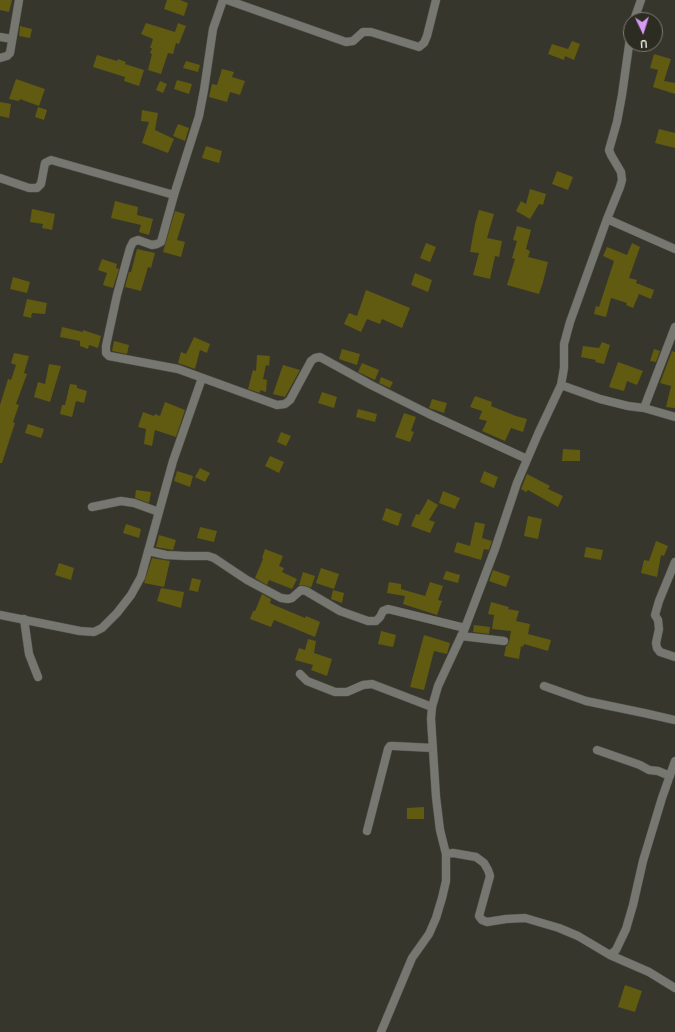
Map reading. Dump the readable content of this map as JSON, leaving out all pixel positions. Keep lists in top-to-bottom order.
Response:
{
  "north": "bottom"
}
